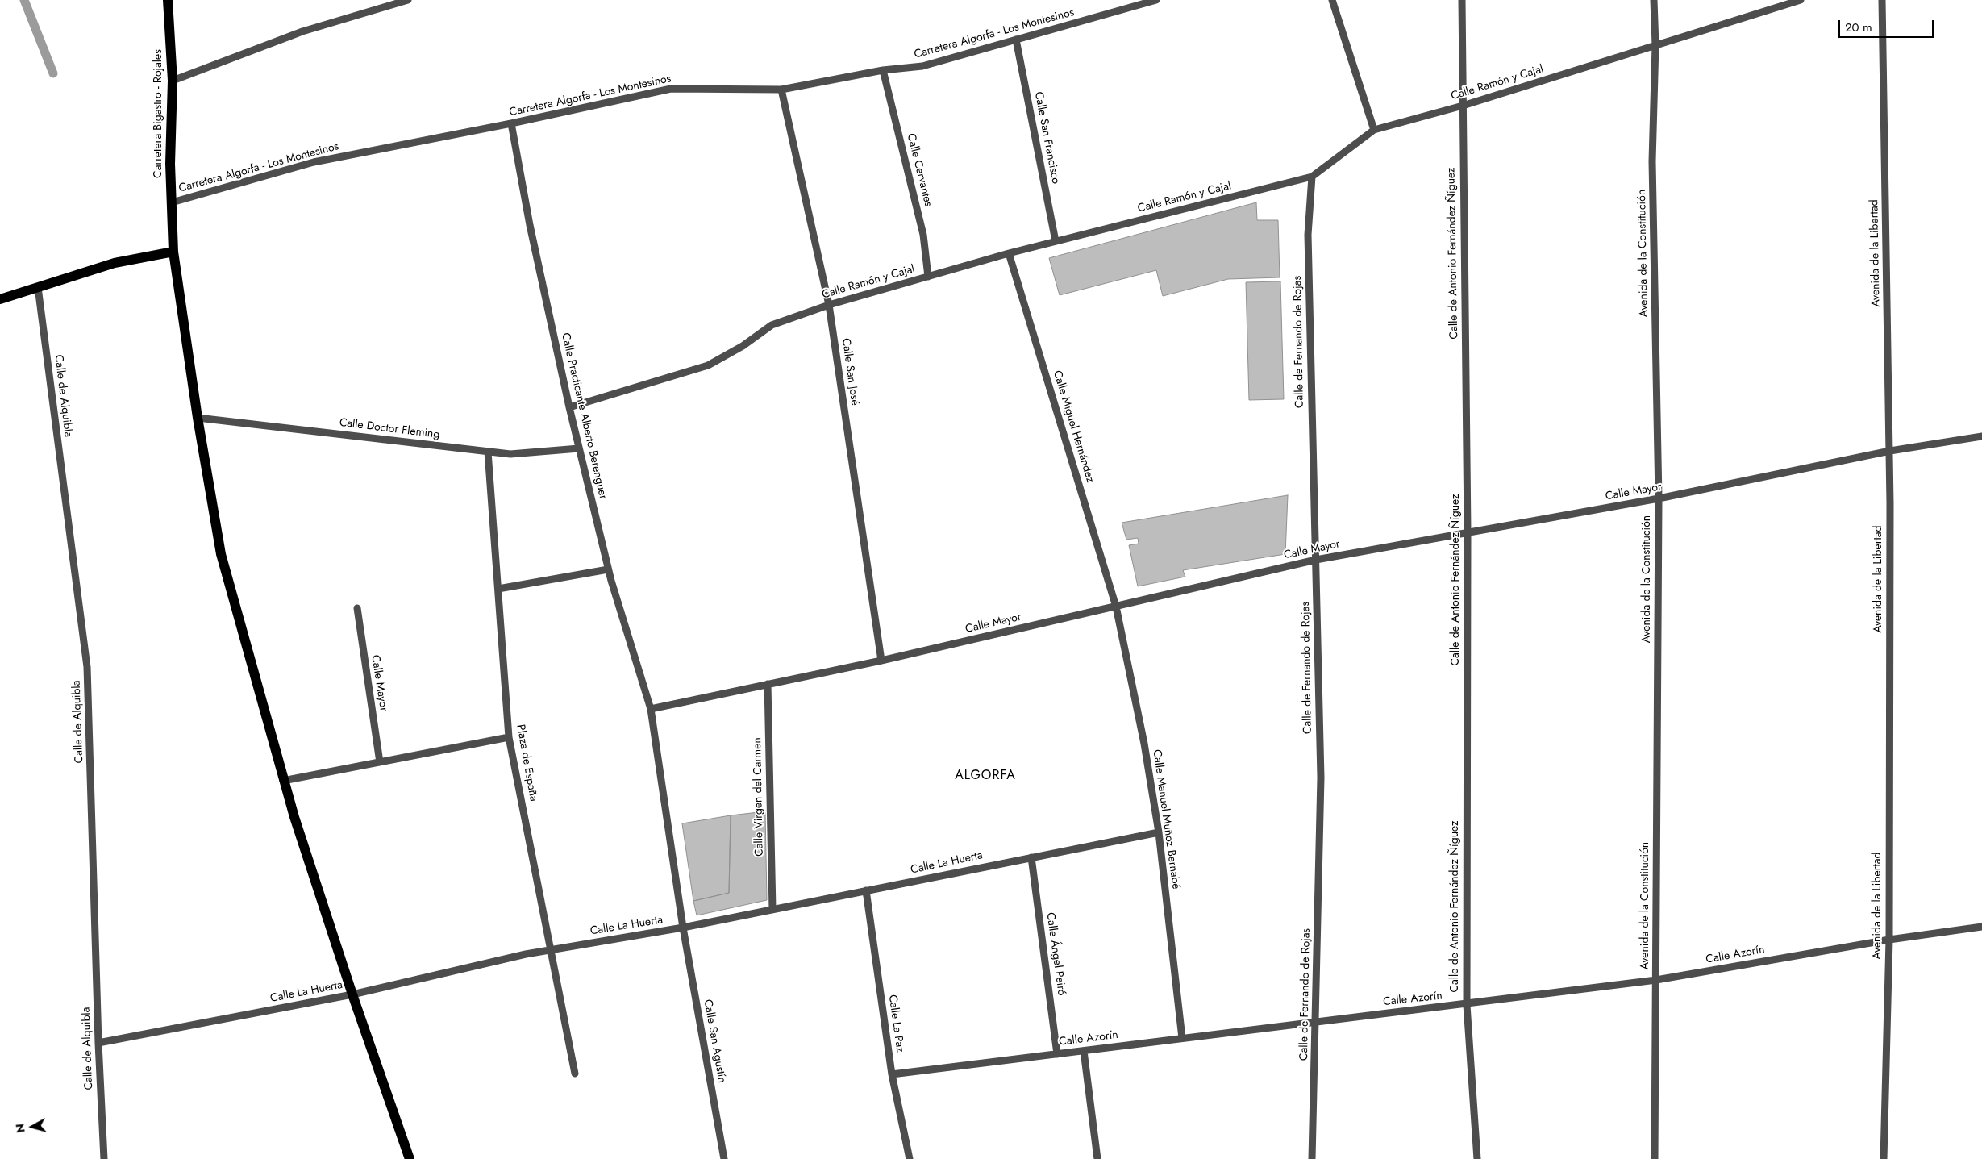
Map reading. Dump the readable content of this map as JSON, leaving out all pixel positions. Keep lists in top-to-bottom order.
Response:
{
  "streets": {
    "main road": ["Carretera Bigastro - Rojales"],
    "street": [
      "Carretera Algorfa - Los Montesinos",
      "Calle Ramón y Cajal",
      "Calle San Francisco",
      "Calle Cervantes",
      "Calle de Antonio Fernández Ñíguez",
      "Avenida de la Constitución",
      "Avenida de la Libertad",
      "Calle de Fernando de Rojas",
      "Calle San José",
      "Calle de Alquibla",
      "Calle Practicante Alberto Berenguer",
      "Calle Miguel Hernández",
      "Calle Doctor Fleming",
      "Calle Mayor",
      "Plaza de España",
      "Calle Virgen del Carmen",
      "Calle Manuel Muñoz Bernabé",
      "Calle La Huerta",
      "Calle Ángel Peiró",
      "Calle Azorín",
      "Calle La Paz",
      "Calle San Agustín"
    ]
  },
  "crossings": [
    ["Carretera Algorfa - Los Montesinos", "Carretera Bigastro - Rojales"],
    ["Carretera Algorfa - Los Montesinos", "Calle San Francisco"],
    ["Carretera Algorfa - Los Montesinos", "Calle Cervantes"],
    ["Carretera Algorfa - Los Montesinos", "Calle San José"],
    ["Carretera Algorfa - Los Montesinos", "Calle Practicante Alberto Berenguer"],
    ["Calle Ramón y Cajal", "Calle San Francisco"],
    ["Calle Ramón y Cajal", "Calle Cervantes"],
    ["Calle Ramón y Cajal", "Calle de Antonio Fernández Ñíguez"],
    ["Calle Ramón y Cajal", "Avenida de la Constitución"],
    ["Calle Ramón y Cajal", "Calle de Fernando de Rojas"],
    ["Calle Ramón y Cajal", "Calle San José"],
    ["Calle Ramón y Cajal", "Calle Practicante Alberto Berenguer"],
    ["Calle Ramón y Cajal", "Calle Miguel Hernández"],
    ["Carretera Bigastro - Rojales", "Calle Doctor Fleming"],
    ["Carretera Bigastro - Rojales", "Calle La Huerta"],
    ["Calle de Antonio Fernández Ñíguez", "Calle Mayor"],
    ["Calle de Antonio Fernández Ñíguez", "Calle Azorín"],
    ["Avenida de la Constitución", "Calle Mayor"],
    ["Avenida de la Constitución", "Calle Azorín"],
    ["Avenida de la Libertad", "Calle Mayor"],
    ["Avenida de la Libertad", "Calle Azorín"],
    ["Calle de Fernando de Rojas", "Calle Mayor"],
    ["Calle de Fernando de Rojas", "Calle Azorín"],
    ["Calle San José", "Calle Mayor"],
    ["Calle de Alquibla", "Calle La Huerta"],
    ["Calle Practicante Alberto Berenguer", "Calle Doctor Fleming"],
    ["Calle Practicante Alberto Berenguer", "Calle Mayor"],
    ["Calle Miguel Hernández", "Calle Mayor"],
    ["Calle Miguel Hernández", "Calle Manuel Muñoz Bernabé"],
    ["Calle Doctor Fleming", "Plaza de España"],
    ["Calle Mayor", "Calle Virgen del Carmen"],
    ["Calle Mayor", "Calle Manuel Muñoz Bernabé"],
    ["Plaza de España", "Calle La Huerta"],
    ["Calle Virgen del Carmen", "Calle La Huerta"],
    ["Calle Manuel Muñoz Bernabé", "Calle La Huerta"],
    ["Calle Manuel Muñoz Bernabé", "Calle Azorín"],
    ["Calle La Huerta", "Calle Ángel Peiró"],
    ["Calle La Huerta", "Calle La Paz"],
    ["Calle La Huerta", "Calle San Agustín"],
    ["Calle Ángel Peiró", "Calle Azorín"],
    ["Calle Azorín", "Calle La Paz"]
  ],
  "districts": ["ALGORFA"],
  "scale_bar": "20 m",
  "north": "left"
}
